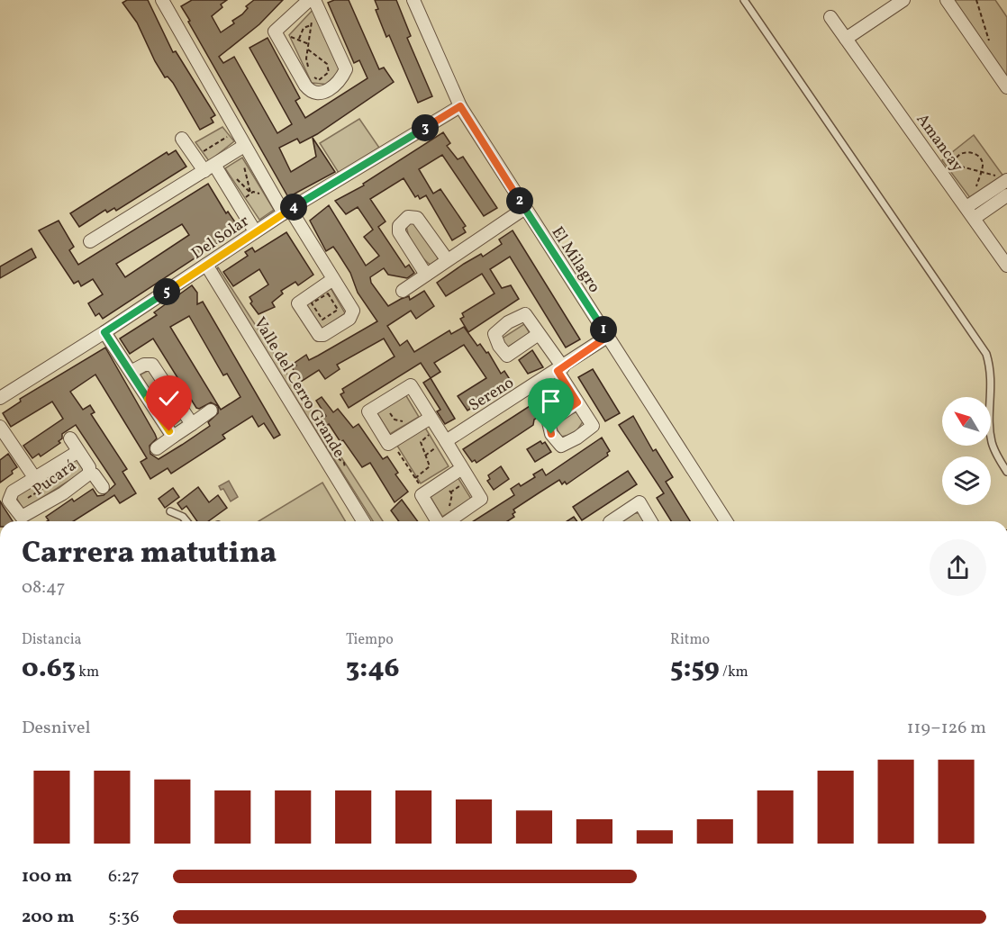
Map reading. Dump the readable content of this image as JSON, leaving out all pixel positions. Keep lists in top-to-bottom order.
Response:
{
  "streets": {
    "street": [
      "Amancay",
      "Del Solar",
      "El Milagro",
      "Valle del Cerro Grande",
      "Sereno",
      "Pucará"
    ]
  },
  "crossings": [
    ["Del Solar", "El Milagro"],
    ["Del Solar", "Valle del Cerro Grande"],
    ["El Milagro", "Sereno"]
  ],
  "north": "top left",
  "page": {
    "pins": [
      "3",
      "2",
      "4",
      "5",
      "1"
    ],
    "heading": ["Carrera matutina", "08:47"],
    "stats": [
      ["Distancia", "0.63 km"],
      ["Tiempo", "3:46"],
      ["Ritmo", "5:59 /km"]
    ],
    "chart": ["Desnivel", "119–126 m"],
    "list": [
      {
        "name": "100 m",
        "note": "6:27"
      },
      {
        "name": "200 m",
        "note": "5:36"
      }
    ]
  }
}
